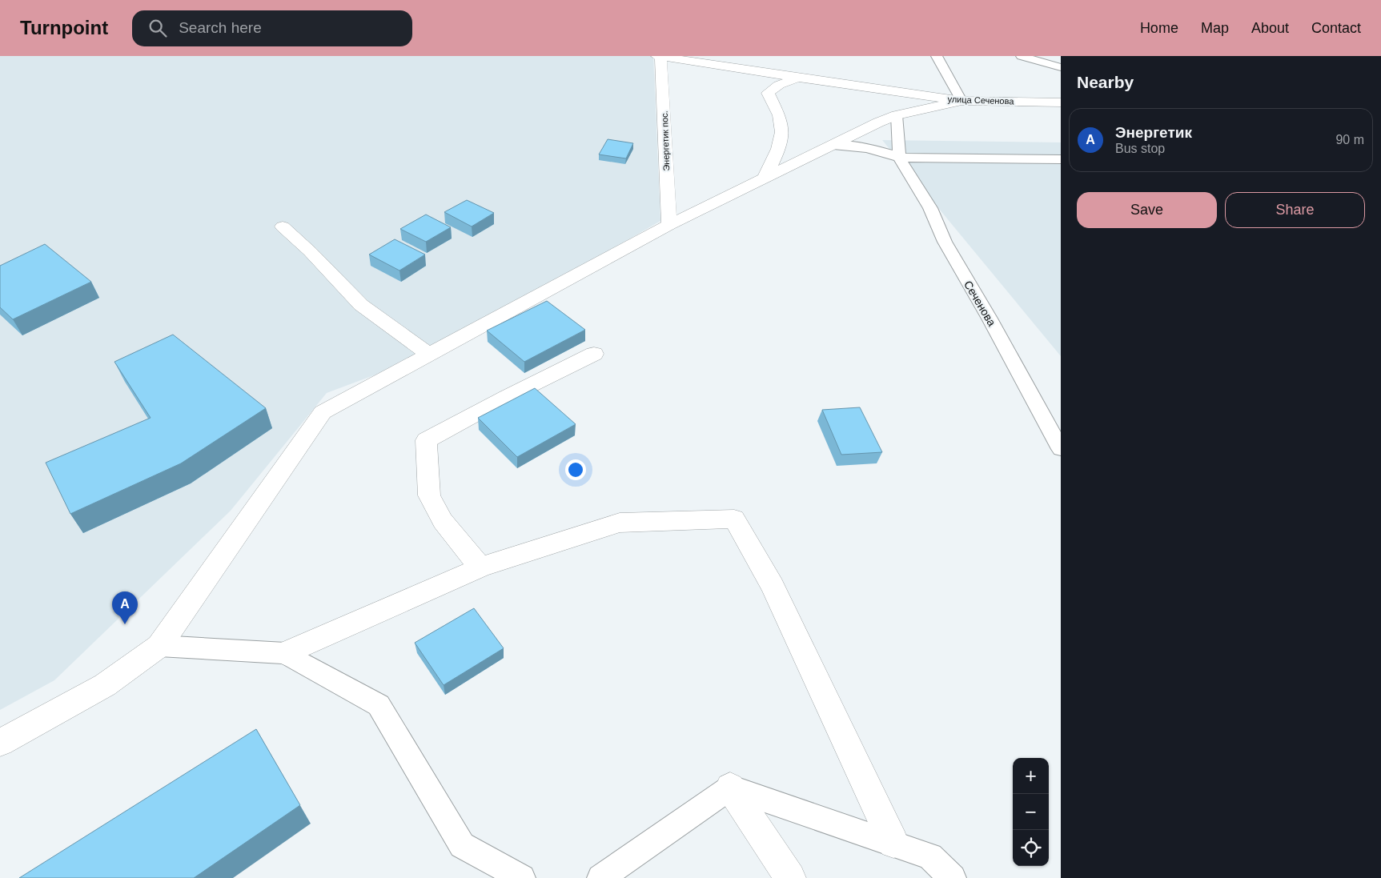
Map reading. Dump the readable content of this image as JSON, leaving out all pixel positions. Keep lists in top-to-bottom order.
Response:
{
  "streets": {
    "street": ["улица Сеченова", "Энергетик пос."],
    "lane": ["Сеченова"]
  },
  "crossings": [
    ["улица Сеченова", "Энергетик пос."]
  ],
  "page": {
    "header": "Turnpoint",
    "search": "Search here",
    "nav": [
      "Home",
      "Map",
      "About",
      "Contact"
    ],
    "heading": "Nearby",
    "list": [
      {
        "mark": "A",
        "name": "Энергетик",
        "note": "Bus stop",
        "value": "90 m"
      }
    ],
    "buttons": ["Save", "Share"],
    "pins": "A",
    "map_buttons": ["+", "−"]
  }
}
